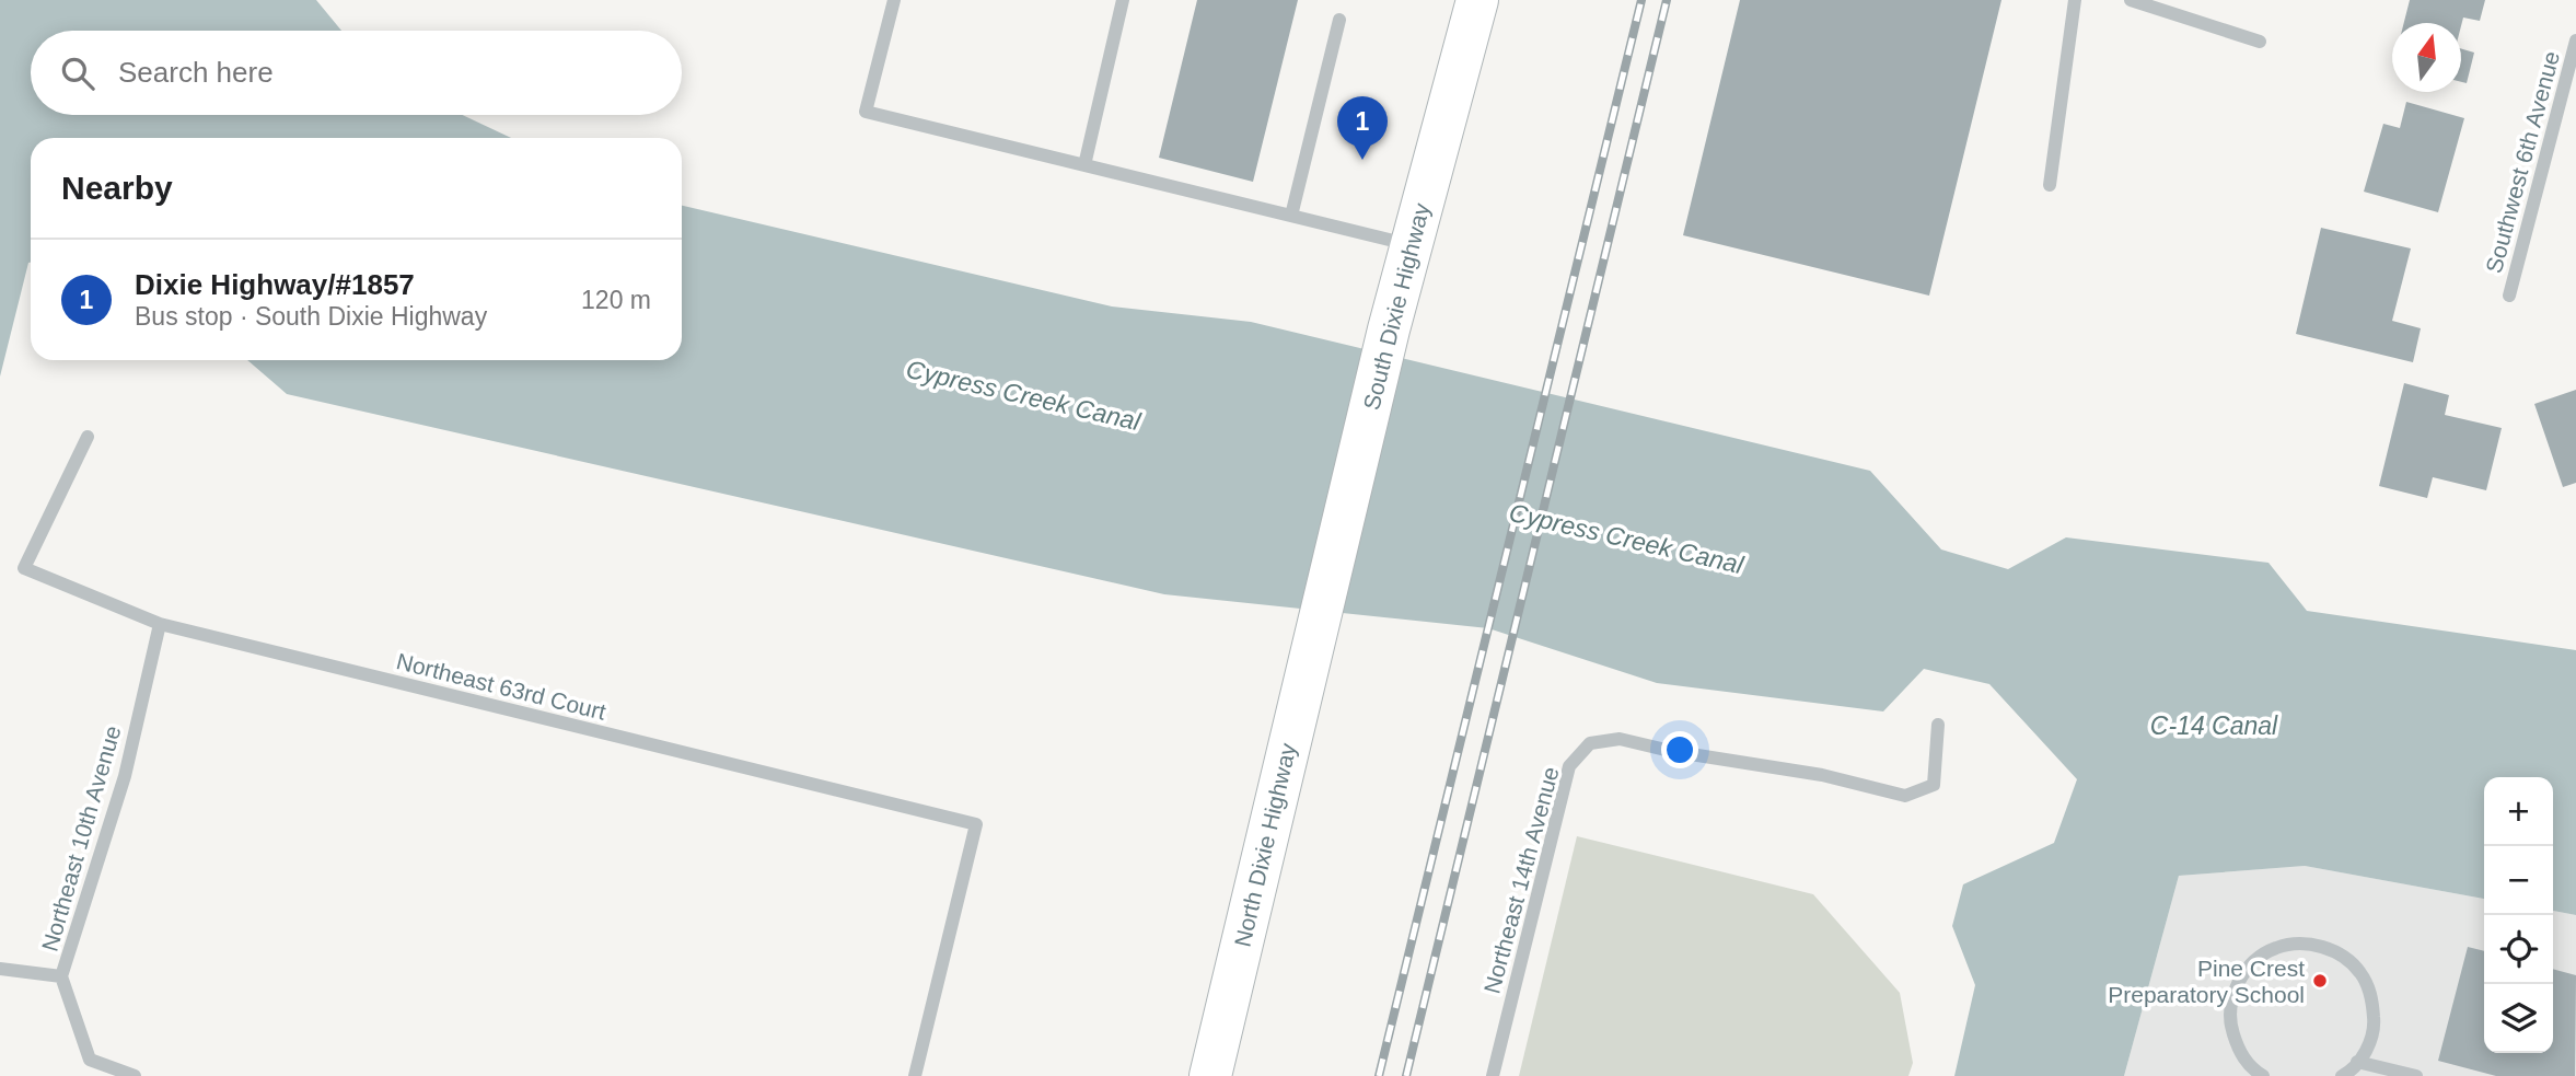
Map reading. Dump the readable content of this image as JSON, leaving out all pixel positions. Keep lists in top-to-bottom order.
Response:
{
  "streets": {
    "main road": ["South Dixie Highway", "North Dixie Highway"],
    "street": [
      "Southwest 6th Avenue",
      "Northeast 63rd Court",
      "Northeast 10th Avenue",
      "Northeast 14th Avenue"
    ]
  },
  "crossings": [
    ["South Dixie Highway", "North Dixie Highway"],
    ["Northeast 63rd Court", "Northeast 10th Avenue"]
  ],
  "water": ["Cypress Creek Canal", "C-14 Canal"],
  "places": ["Pine Crest Preparatory School"],
  "north": "top",
  "page": {
    "search": "Search here",
    "pins": "1",
    "heading": "Nearby",
    "list": [
      {
        "mark": "1",
        "name": "Dixie Highway/#1857",
        "note": "Bus stop · South Dixie Highway",
        "value": "120 m"
      }
    ],
    "map_buttons": ["+", "−"]
  }
}
